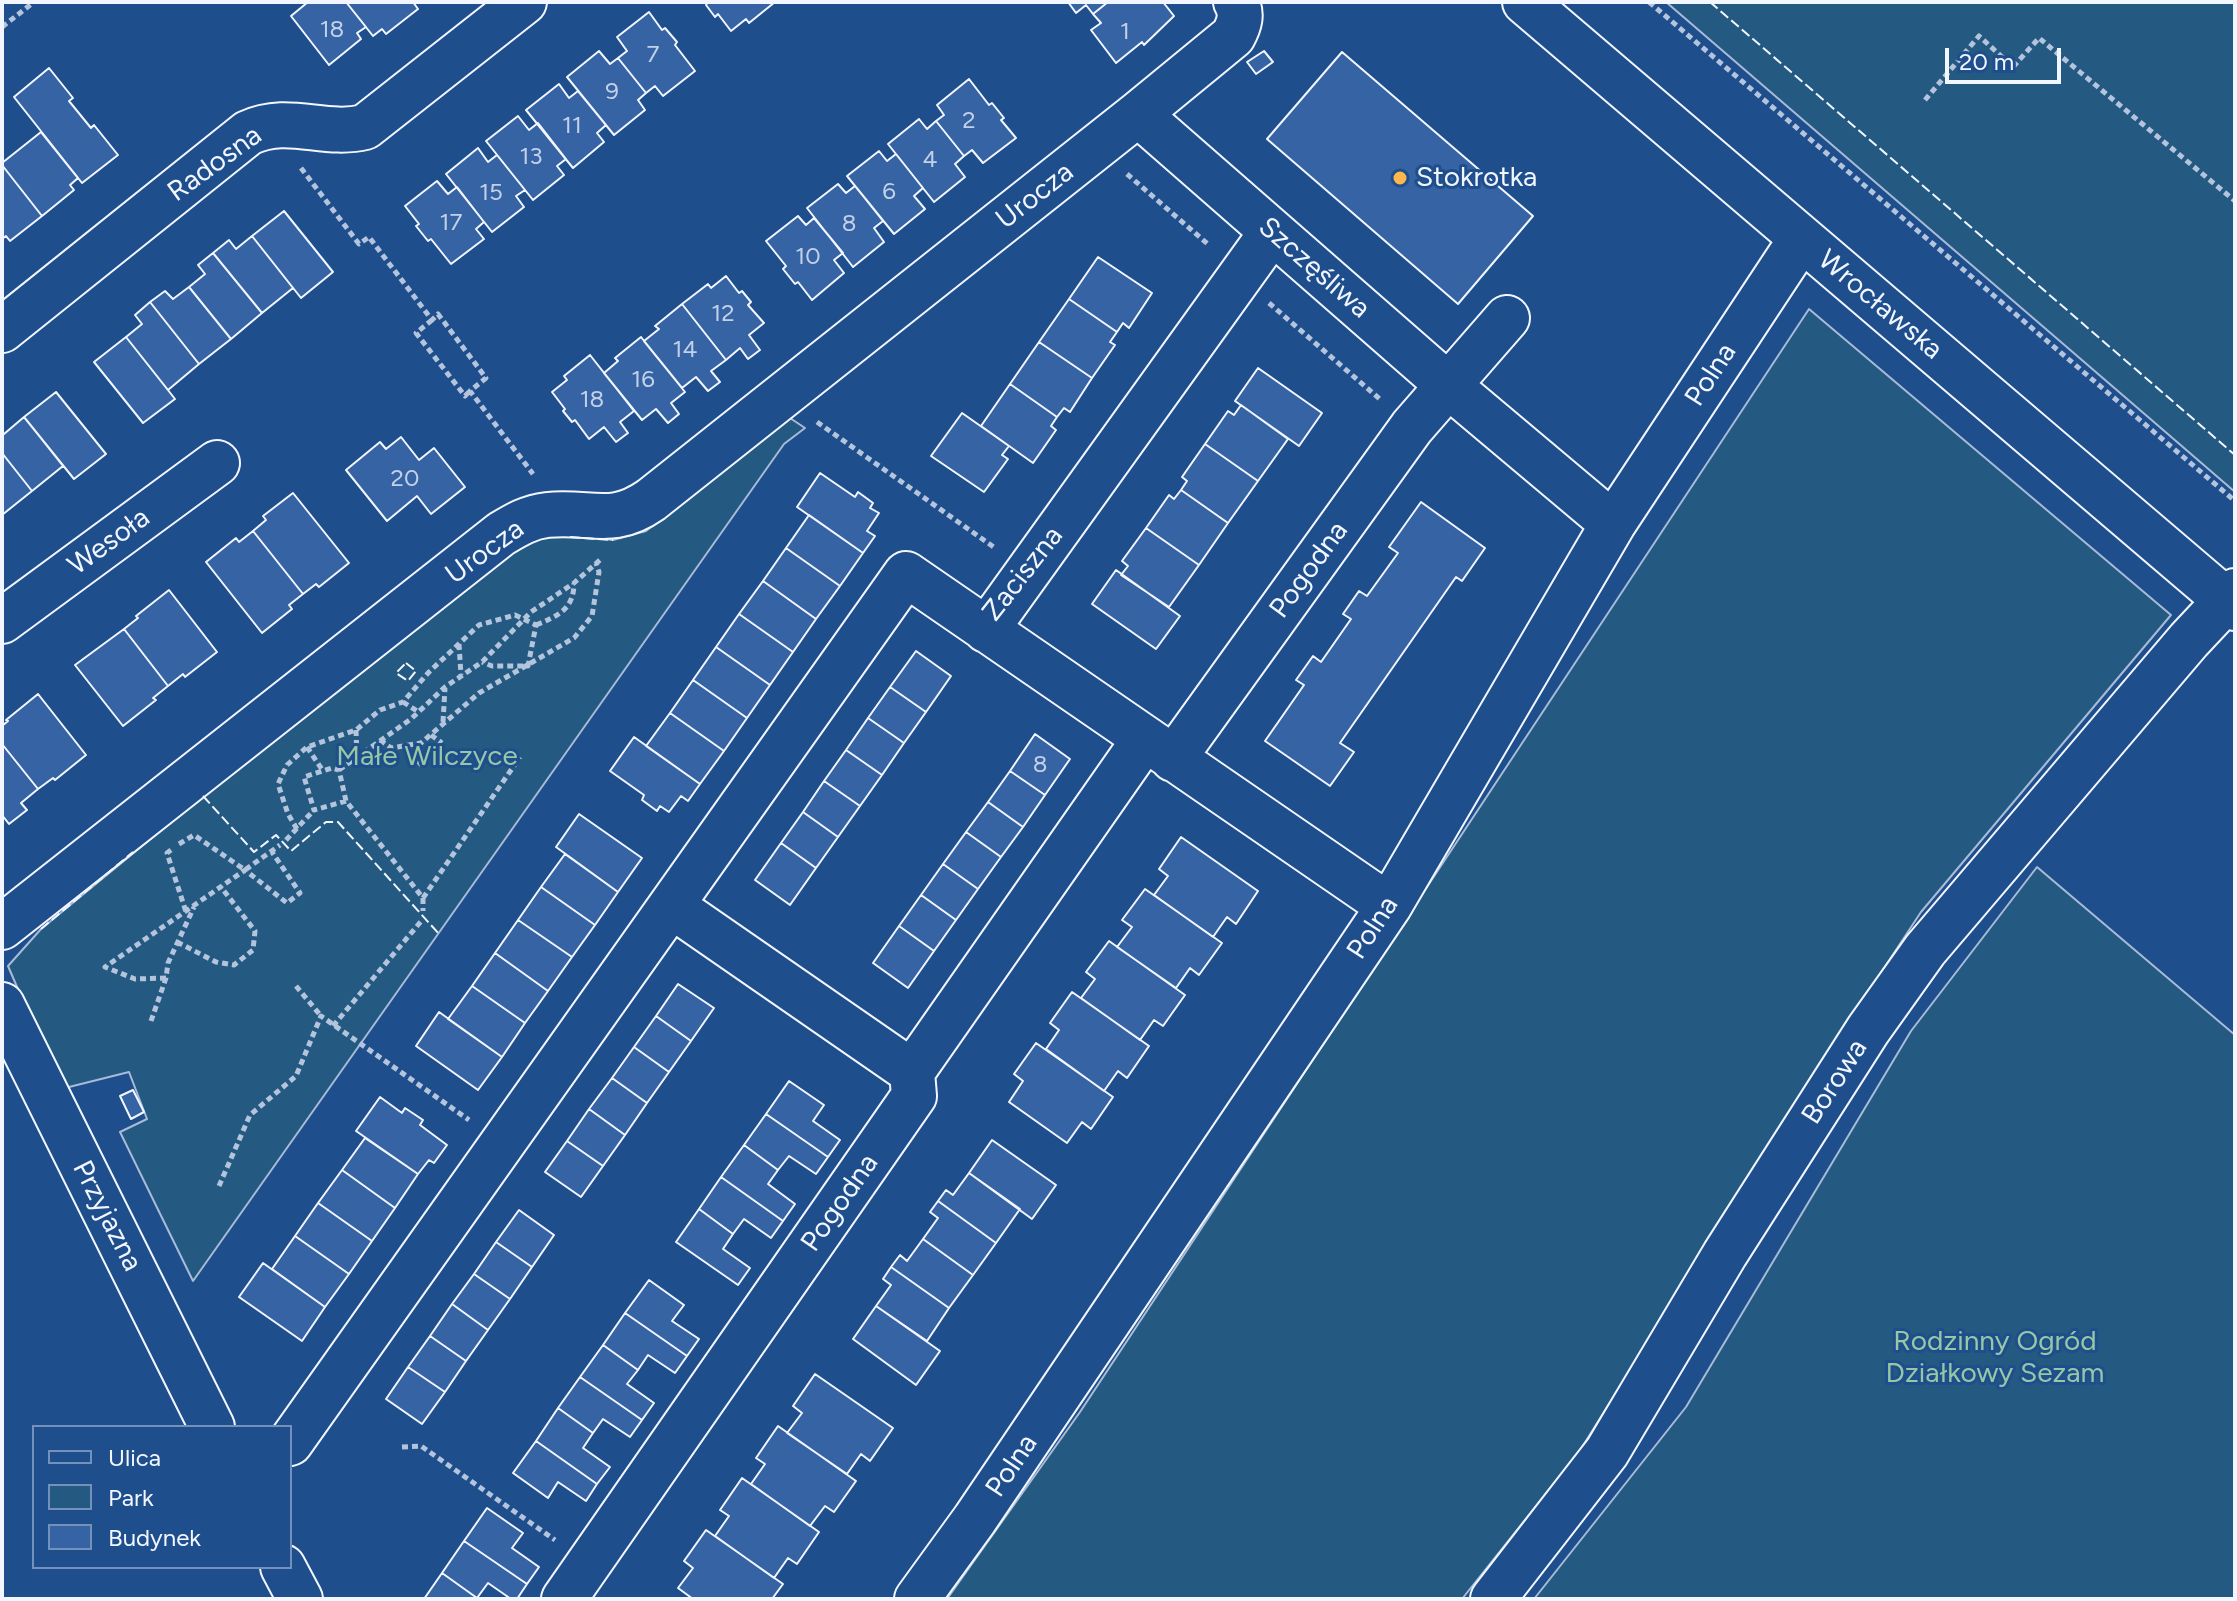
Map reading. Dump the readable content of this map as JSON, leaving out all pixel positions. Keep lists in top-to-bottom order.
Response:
{
  "streets": {
    "street": [
      "Radosna",
      "Urocza",
      "Szczęśliwa",
      "Wrocławska",
      "Polna",
      "Wesoła",
      "Pogodna",
      "Zaciszna",
      "Borowa",
      "Przyjazna"
    ]
  },
  "crossings": [
    ["Urocza", "Szczęśliwa"],
    ["Szczęśliwa", "Polna"],
    ["Szczęśliwa", "Pogodna"],
    ["Szczęśliwa", "Zaciszna"],
    ["Wrocławska", "Polna"],
    ["Wrocławska", "Borowa"]
  ],
  "parks": ["Małe Wilczyce", "Rodzinny Ogród Działkowy Sezam"],
  "places": ["Stokrotka"],
  "house_numbers": [
    "18",
    "1",
    "7",
    "9",
    "2",
    "11",
    "13",
    "4",
    "6",
    "15",
    "17",
    "8",
    "10",
    "12",
    "14",
    "16",
    "18",
    "20",
    "8"
  ],
  "legend": ["Ulica", "Park", "Budynek"],
  "scale_bar": "20 m"
}
